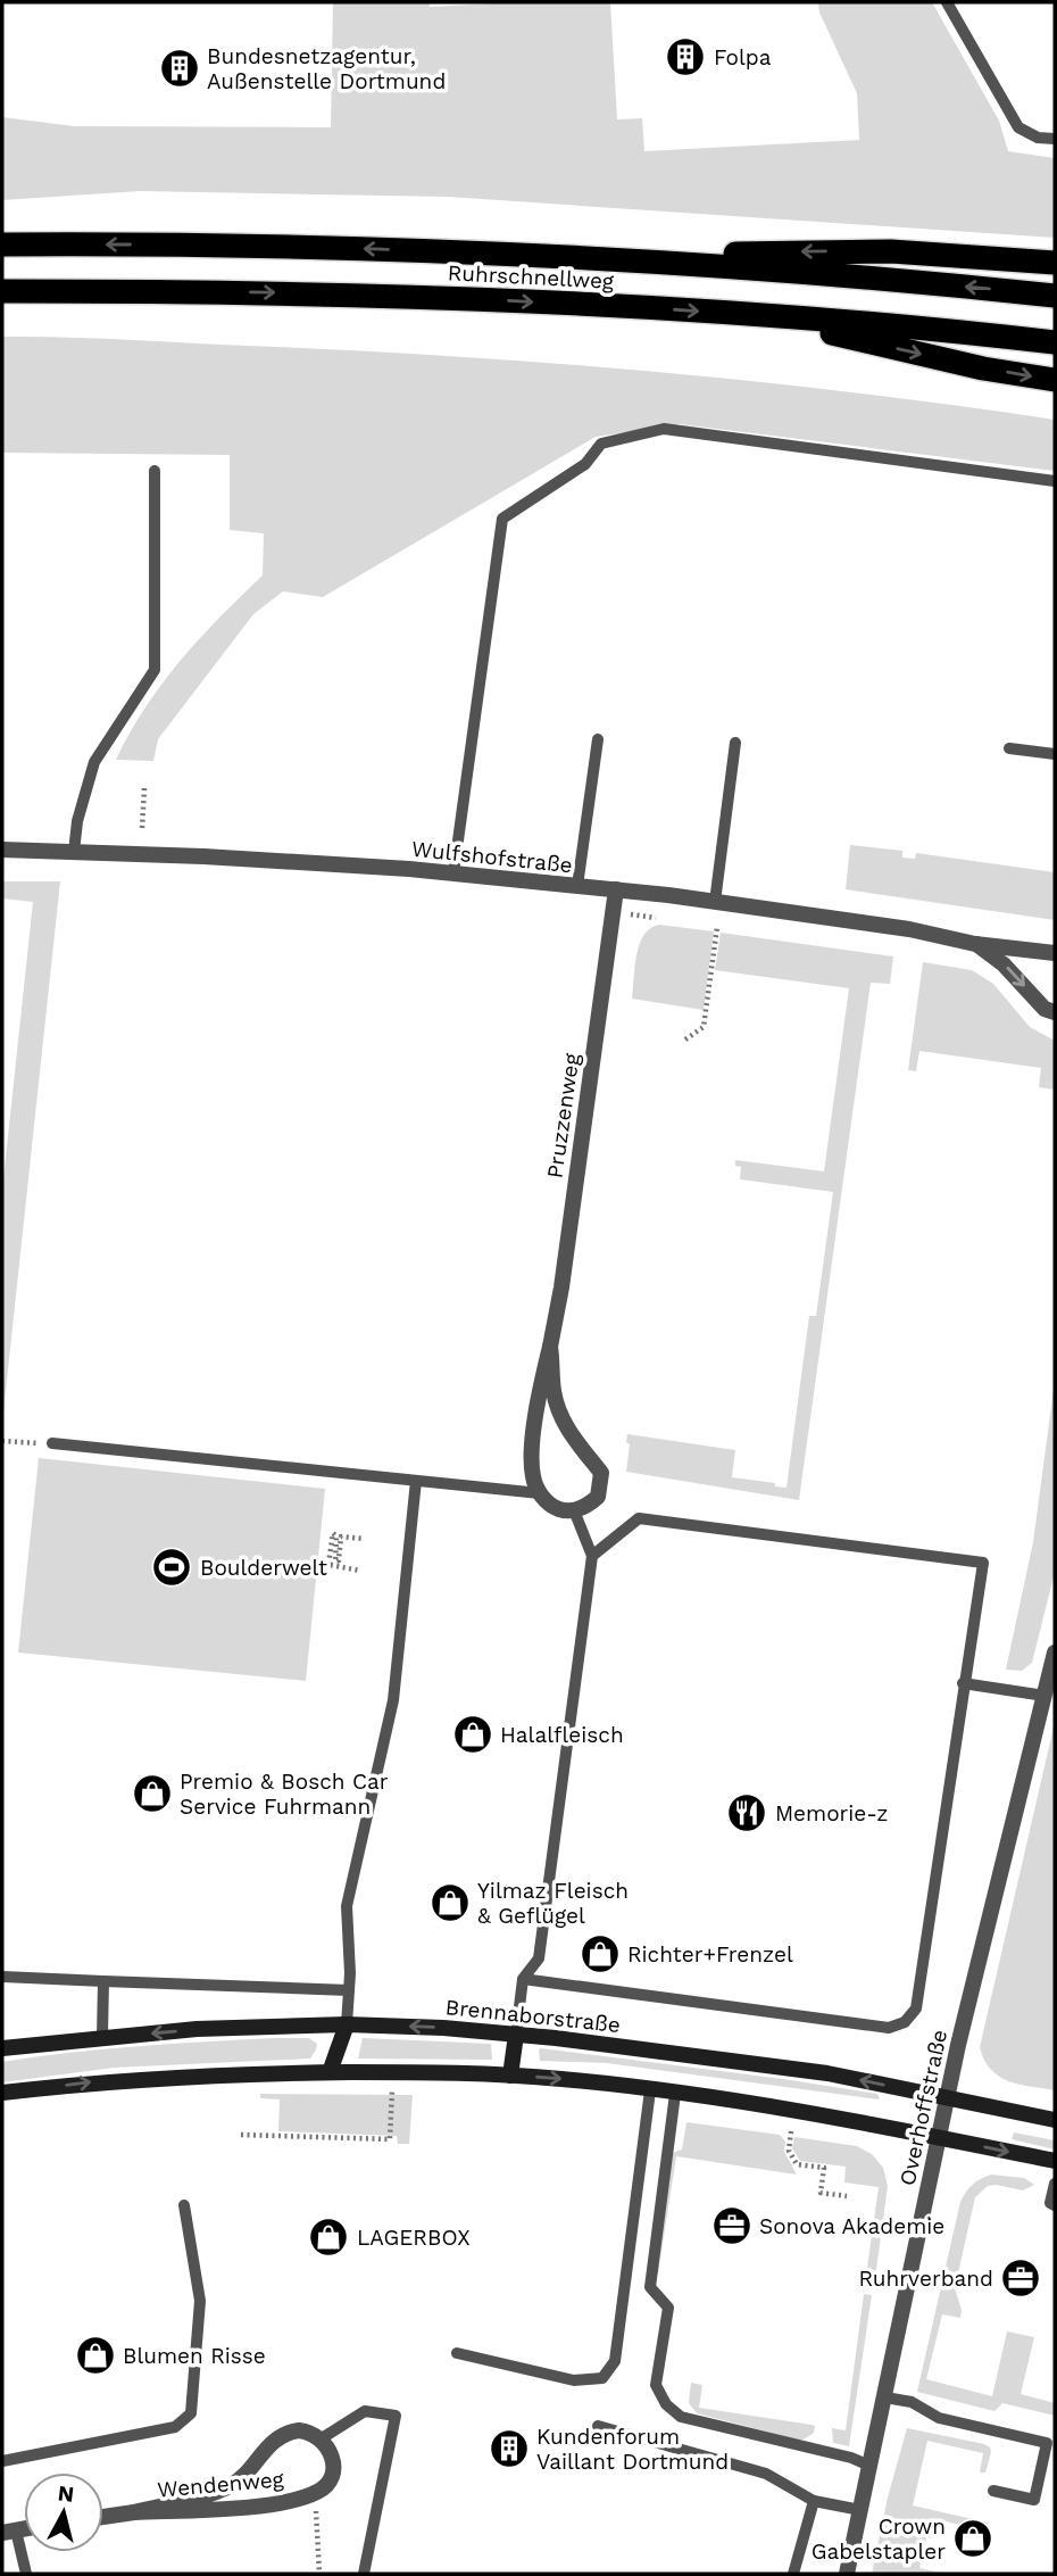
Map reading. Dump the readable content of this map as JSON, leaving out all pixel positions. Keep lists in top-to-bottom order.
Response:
{
  "streets": {
    "highway": ["Ruhrschnellweg"],
    "main road": ["Brennaborstraße"],
    "street": [
      "Wulfshofstraße",
      "Pruzzenweg",
      "Overhoffstraße",
      "Wendenweg"
    ]
  },
  "crossings": [
    ["Wulfshofstraße", "Pruzzenweg"],
    ["Brennaborstraße", "Overhoffstraße"]
  ],
  "places": {
    "building": ["Folpa", "Bundesnetzagentur, Außenstelle Dortmund", "Kundenforum Vaillant Dortmund"],
    "sports": ["Boulderwelt"],
    "shop": [
      "Halalfleisch",
      "Premio & Bosch Car Service Fuhrmann",
      "Yilmaz Fleisch & Geflügel",
      "Richter+Frenzel",
      "LAGERBOX",
      "Blumen Risse",
      "Crown Gabelstapler"
    ],
    "restaurant": ["Memorie-z"],
    "office": ["Sonova Akademie", "Ruhrverband"]
  },
  "north": "top"
}
